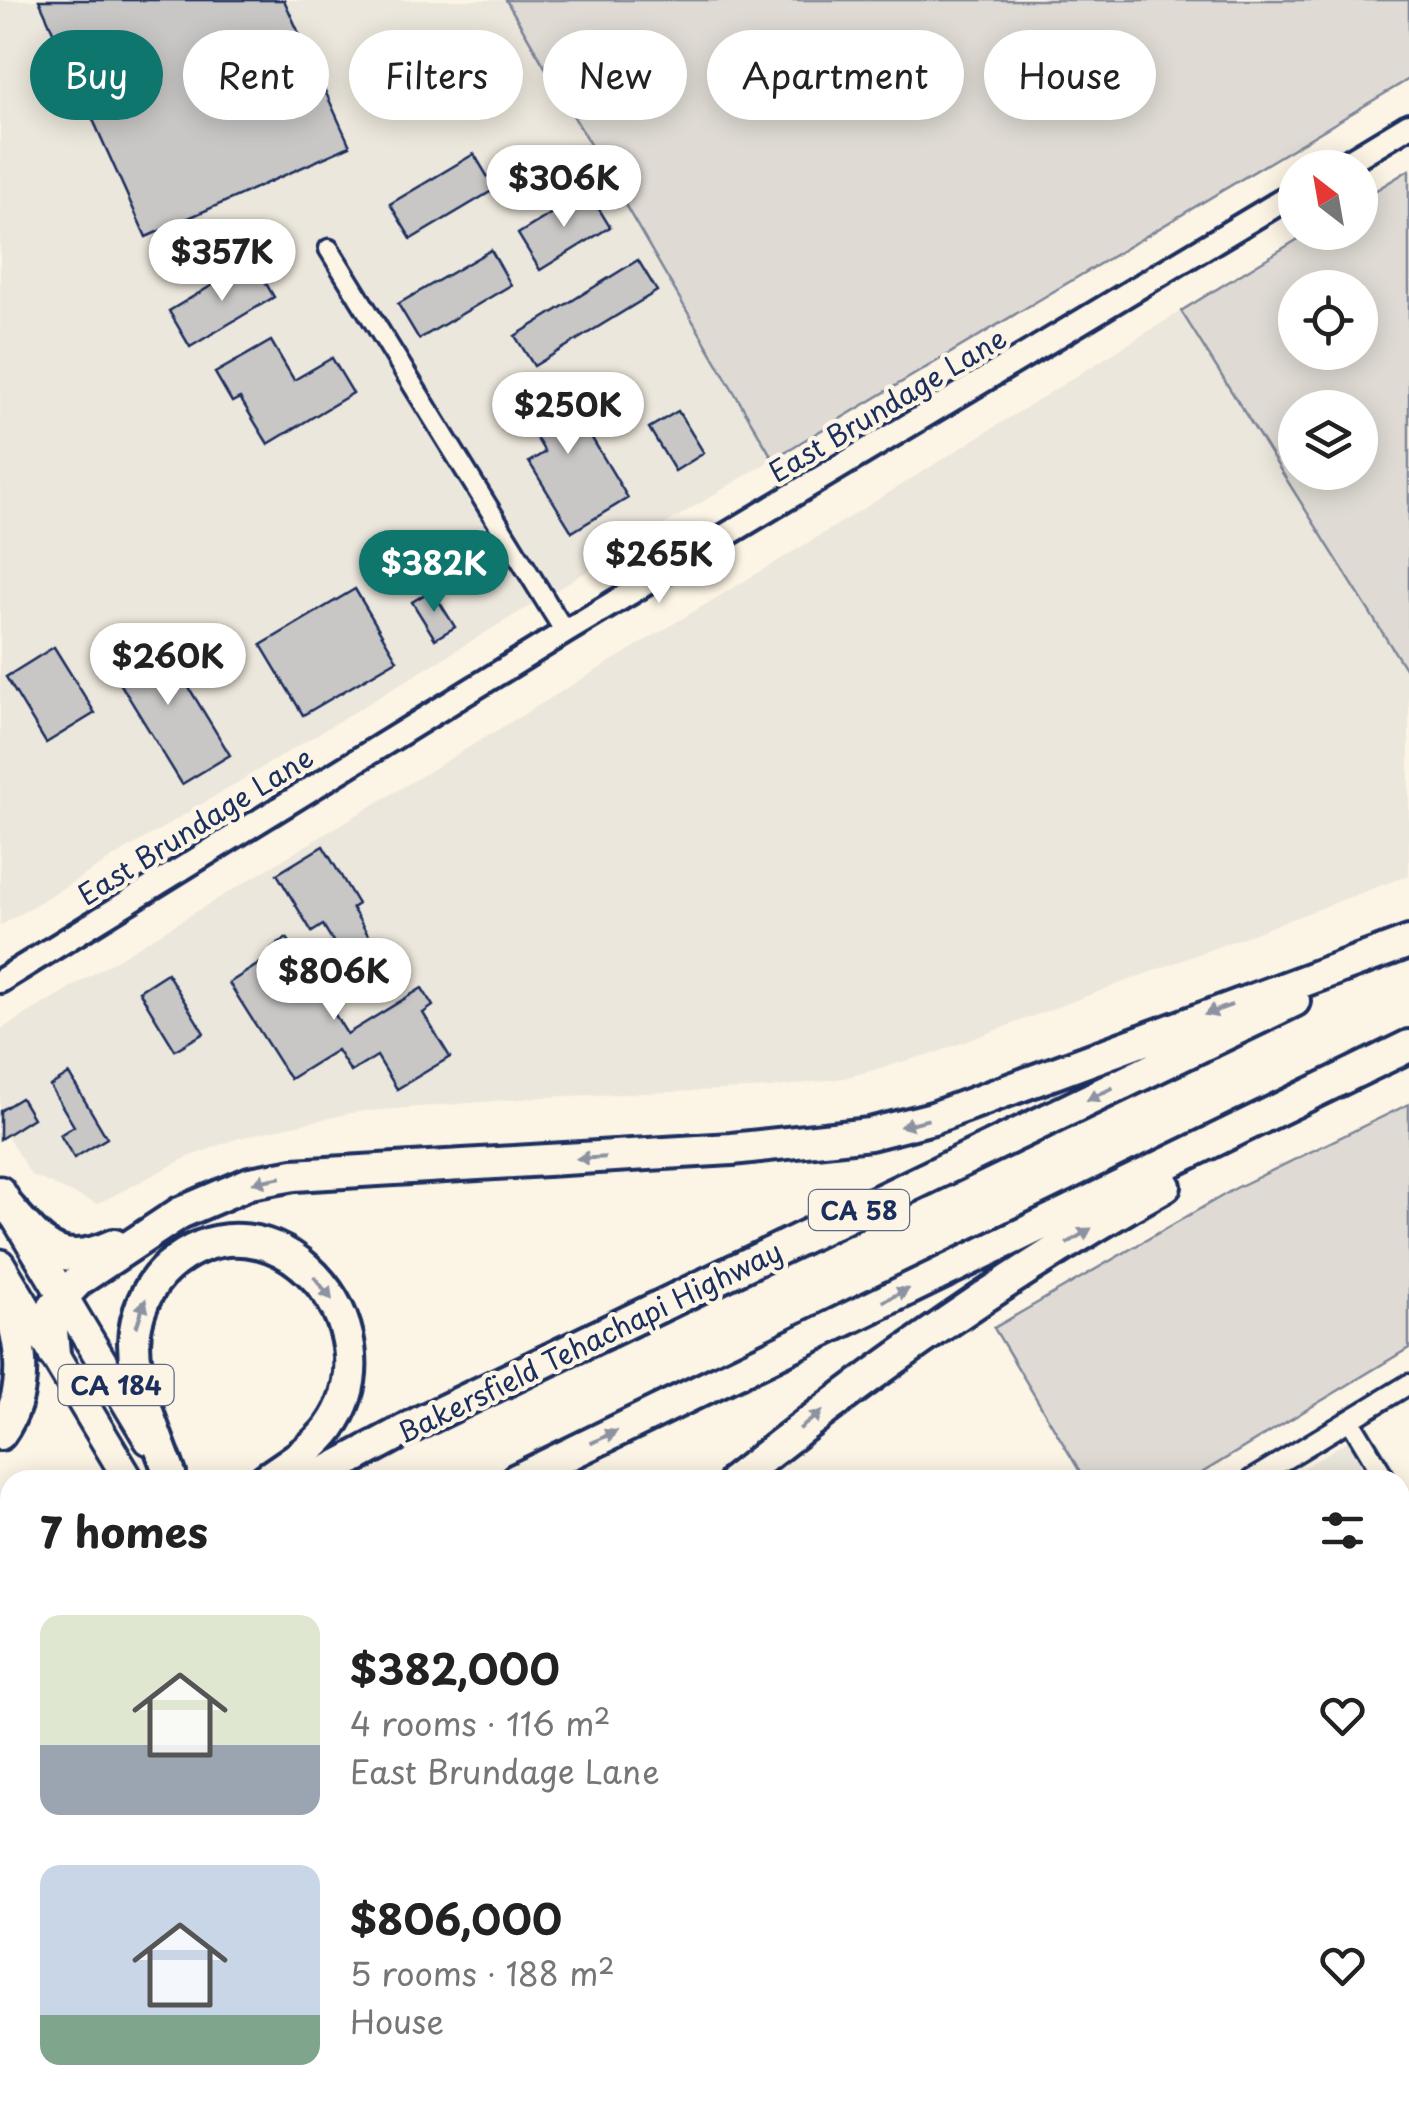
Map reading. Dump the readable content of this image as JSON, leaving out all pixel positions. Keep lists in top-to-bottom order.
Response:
{
  "streets": {
    "highway": ["CA 58", "Bakersfield Tehachapi Highway"],
    "main road": ["East Brundage Lane", "CA 184"]
  },
  "north": "top left",
  "page": {
    "chip": [
      "Buy",
      "Rent",
      "Filters",
      "New",
      "Apartment",
      "House"
    ],
    "price": [
      "$306K",
      "$357K",
      "$250K",
      "$265K",
      "$382K",
      "$260K",
      "$806K"
    ],
    "heading": "7 homes",
    "list": [
      {
        "name": "$382,000",
        "note": "4 rooms · 116 m² · East Brundage Lane"
      },
      {
        "name": "$806,000",
        "note": "5 rooms · 188 m² · House"
      }
    ]
  }
}
